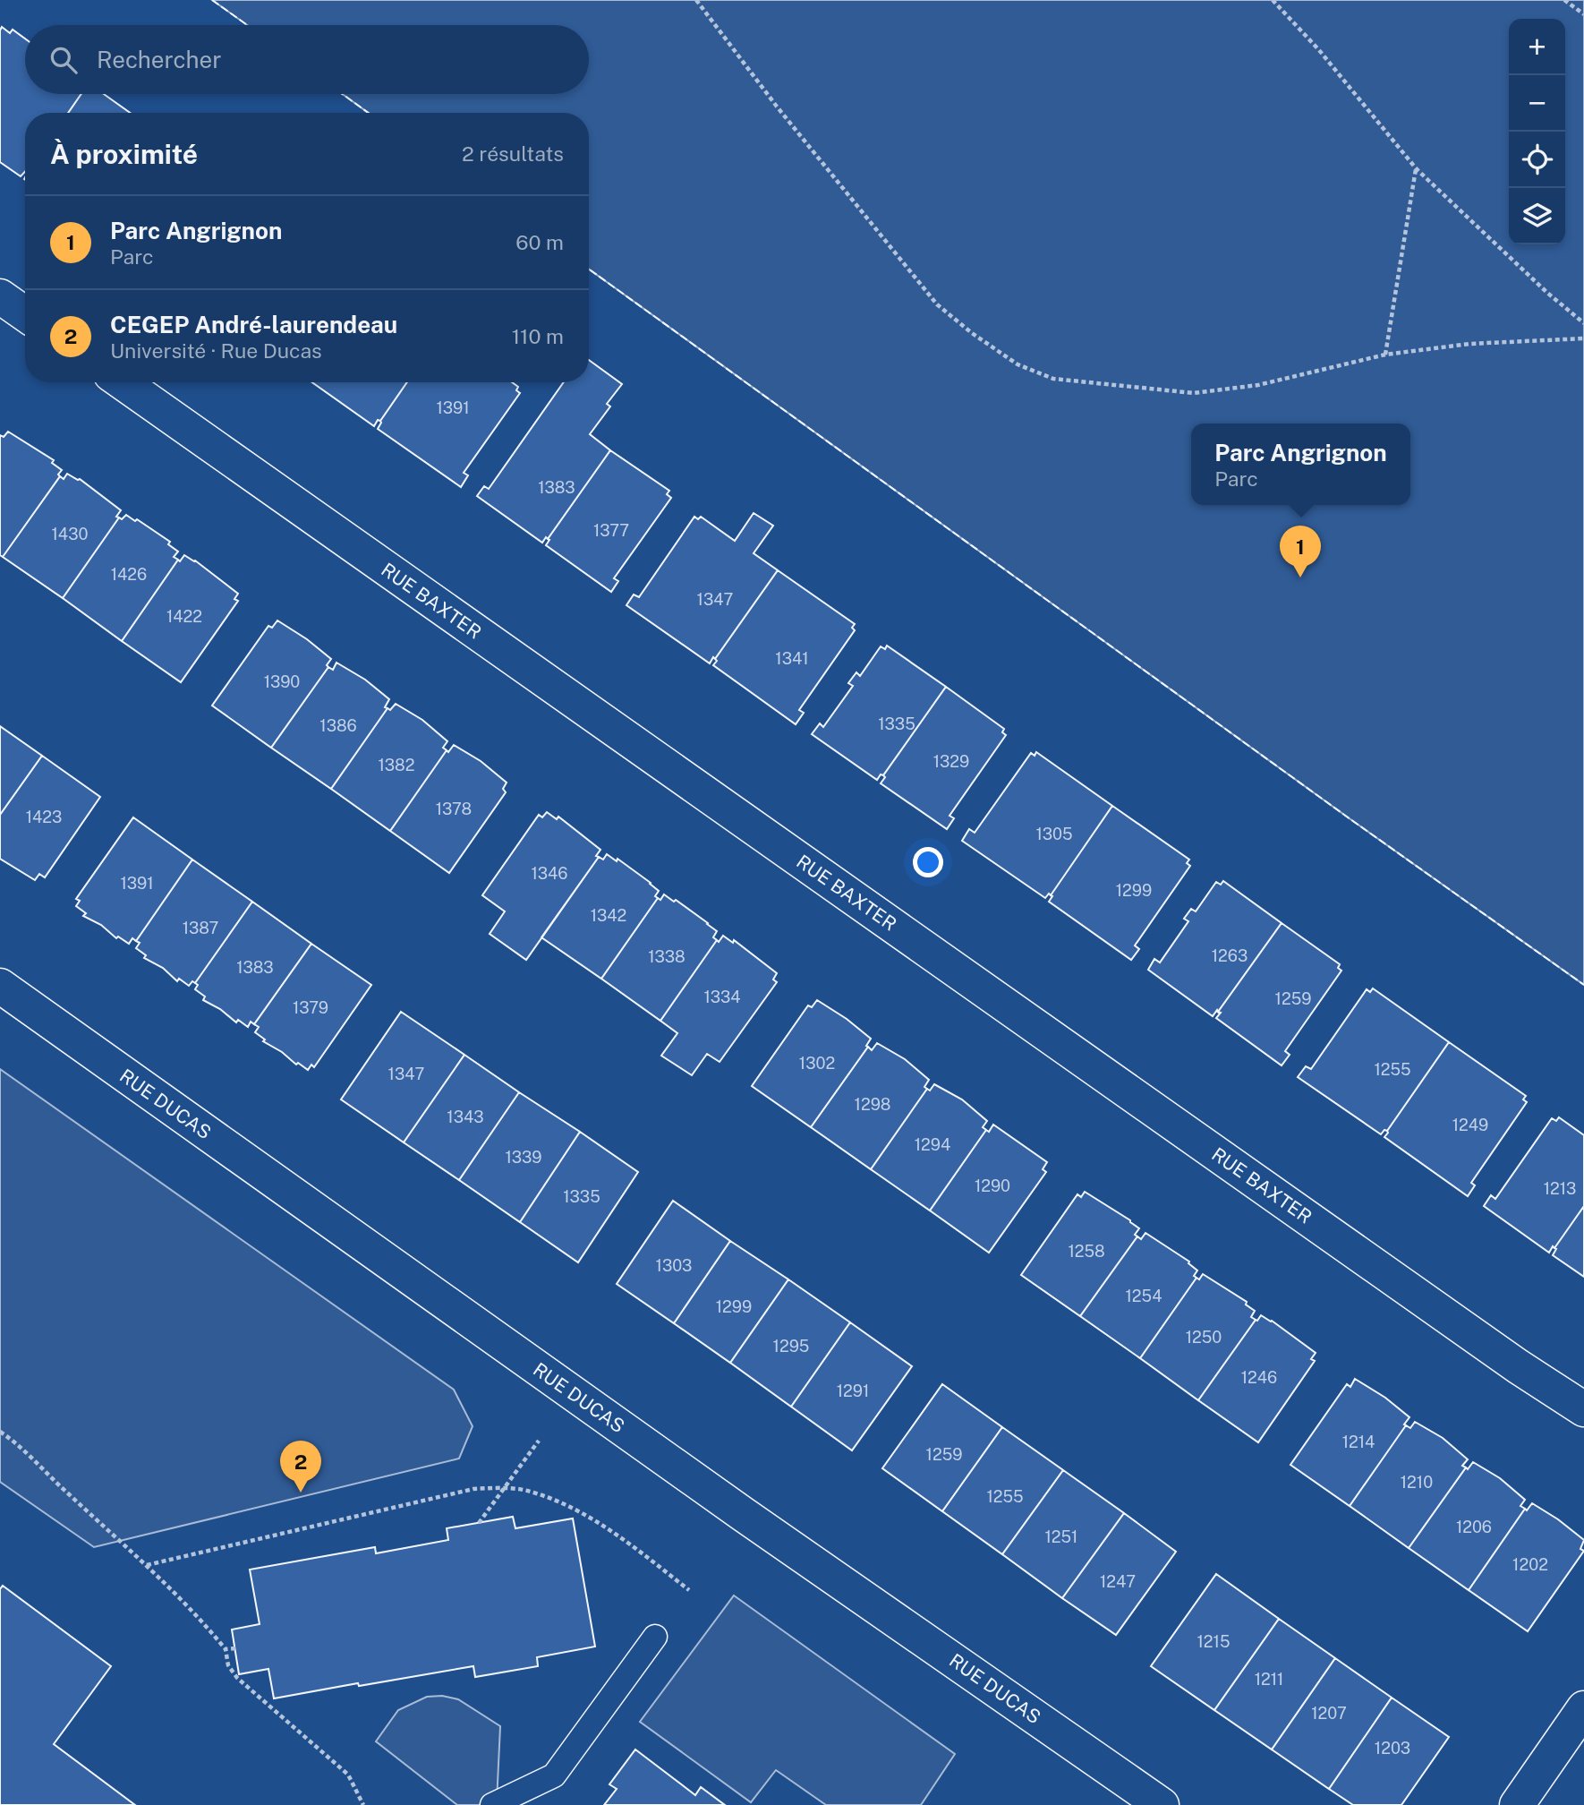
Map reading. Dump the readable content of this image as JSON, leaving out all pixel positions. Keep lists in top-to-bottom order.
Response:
{
  "streets": {
    "street": ["RUE BAXTER", "RUE DUCAS"]
  },
  "house_numbers": [
    "1391",
    "1383",
    "1377",
    "1430",
    "1426",
    "1347",
    "1422",
    "1341",
    "1390",
    "1335",
    "1386",
    "1329",
    "1382",
    "1378",
    "1423",
    "1305",
    "1346",
    "1391",
    "1299",
    "1342",
    "1387",
    "1263",
    "1338",
    "1383",
    "1334",
    "1259",
    "1379",
    "1302",
    "1255",
    "1347",
    "1298",
    "1343",
    "1249",
    "1294",
    "1339",
    "1290",
    "1213",
    "1335",
    "1258",
    "1303",
    "1254",
    "1299",
    "1250",
    "1295",
    "1246",
    "1291",
    "1214",
    "1259",
    "1210",
    "1255",
    "1206",
    "1251",
    "1202",
    "1247",
    "1215",
    "1211",
    "1207",
    "1203"
  ],
  "page": {
    "map_buttons": ["+", "−"],
    "search": "Rechercher",
    "heading": ["À proximité", "2 résultats"],
    "list": [
      {
        "mark": "1",
        "name": "Parc Angrignon",
        "note": "Parc",
        "value": "60 m"
      },
      {
        "mark": "2",
        "name": "CEGEP André-laurendeau",
        "note": "Université · Rue Ducas",
        "value": "110 m"
      }
    ],
    "popup": ["Parc Angrignon", "Parc"],
    "pins": ["1", "2"]
  }
}
